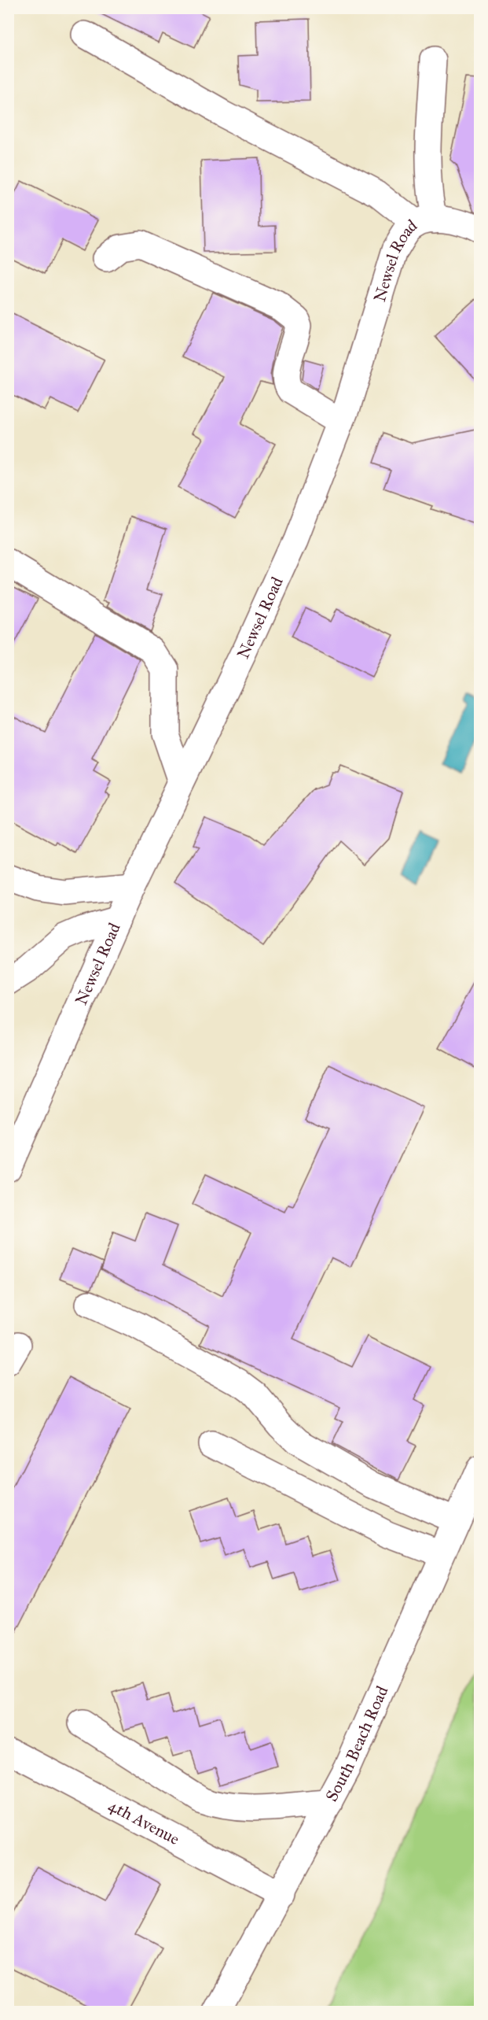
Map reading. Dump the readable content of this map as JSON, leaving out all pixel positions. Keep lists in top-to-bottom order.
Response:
{
  "streets": {
    "street": ["Newsel Road", "South Beach Road", "4th Avenue"]
  },
  "crossings": [
    ["South Beach Road", "4th Avenue"]
  ]
}
